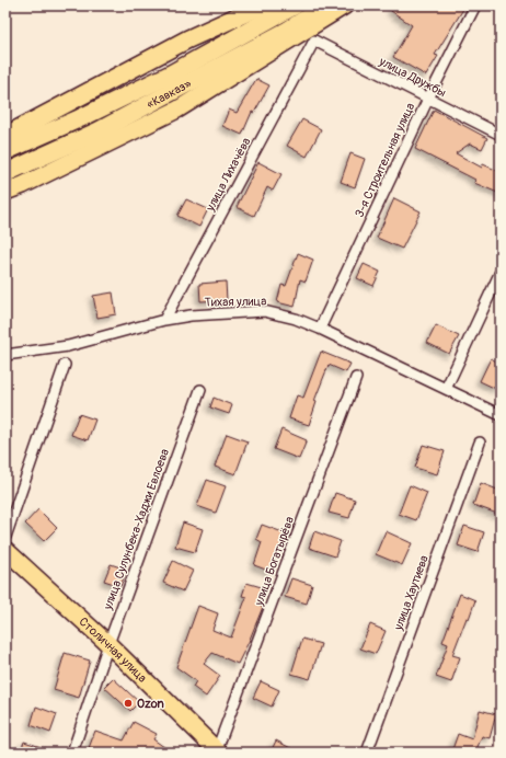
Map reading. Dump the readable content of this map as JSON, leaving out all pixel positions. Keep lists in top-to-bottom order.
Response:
{
  "streets": {
    "highway": ["«Кавказ»"],
    "main road": ["Столичная улица"],
    "street": [
      "улица Дружбы",
      "3-я Строительная улица",
      "улица Лихачёва",
      "Тихая улица",
      "улица Сулунбека-Хаджи Евлоева",
      "улица Богатырёва",
      "улица Хаутиева"
    ]
  },
  "crossings": [
    ["улица Дружбы", "3-я Строительная улица"],
    ["улица Дружбы", "улица Лихачёва"],
    ["3-я Строительная улица", "Тихая улица"],
    ["улица Лихачёва", "Тихая улица"],
    ["улица Сулунбека-Хаджи Евлоева", "Столичная улица"],
    ["улица Богатырёва", "Столичная улица"]
  ],
  "places": ["Ozon"]
}
